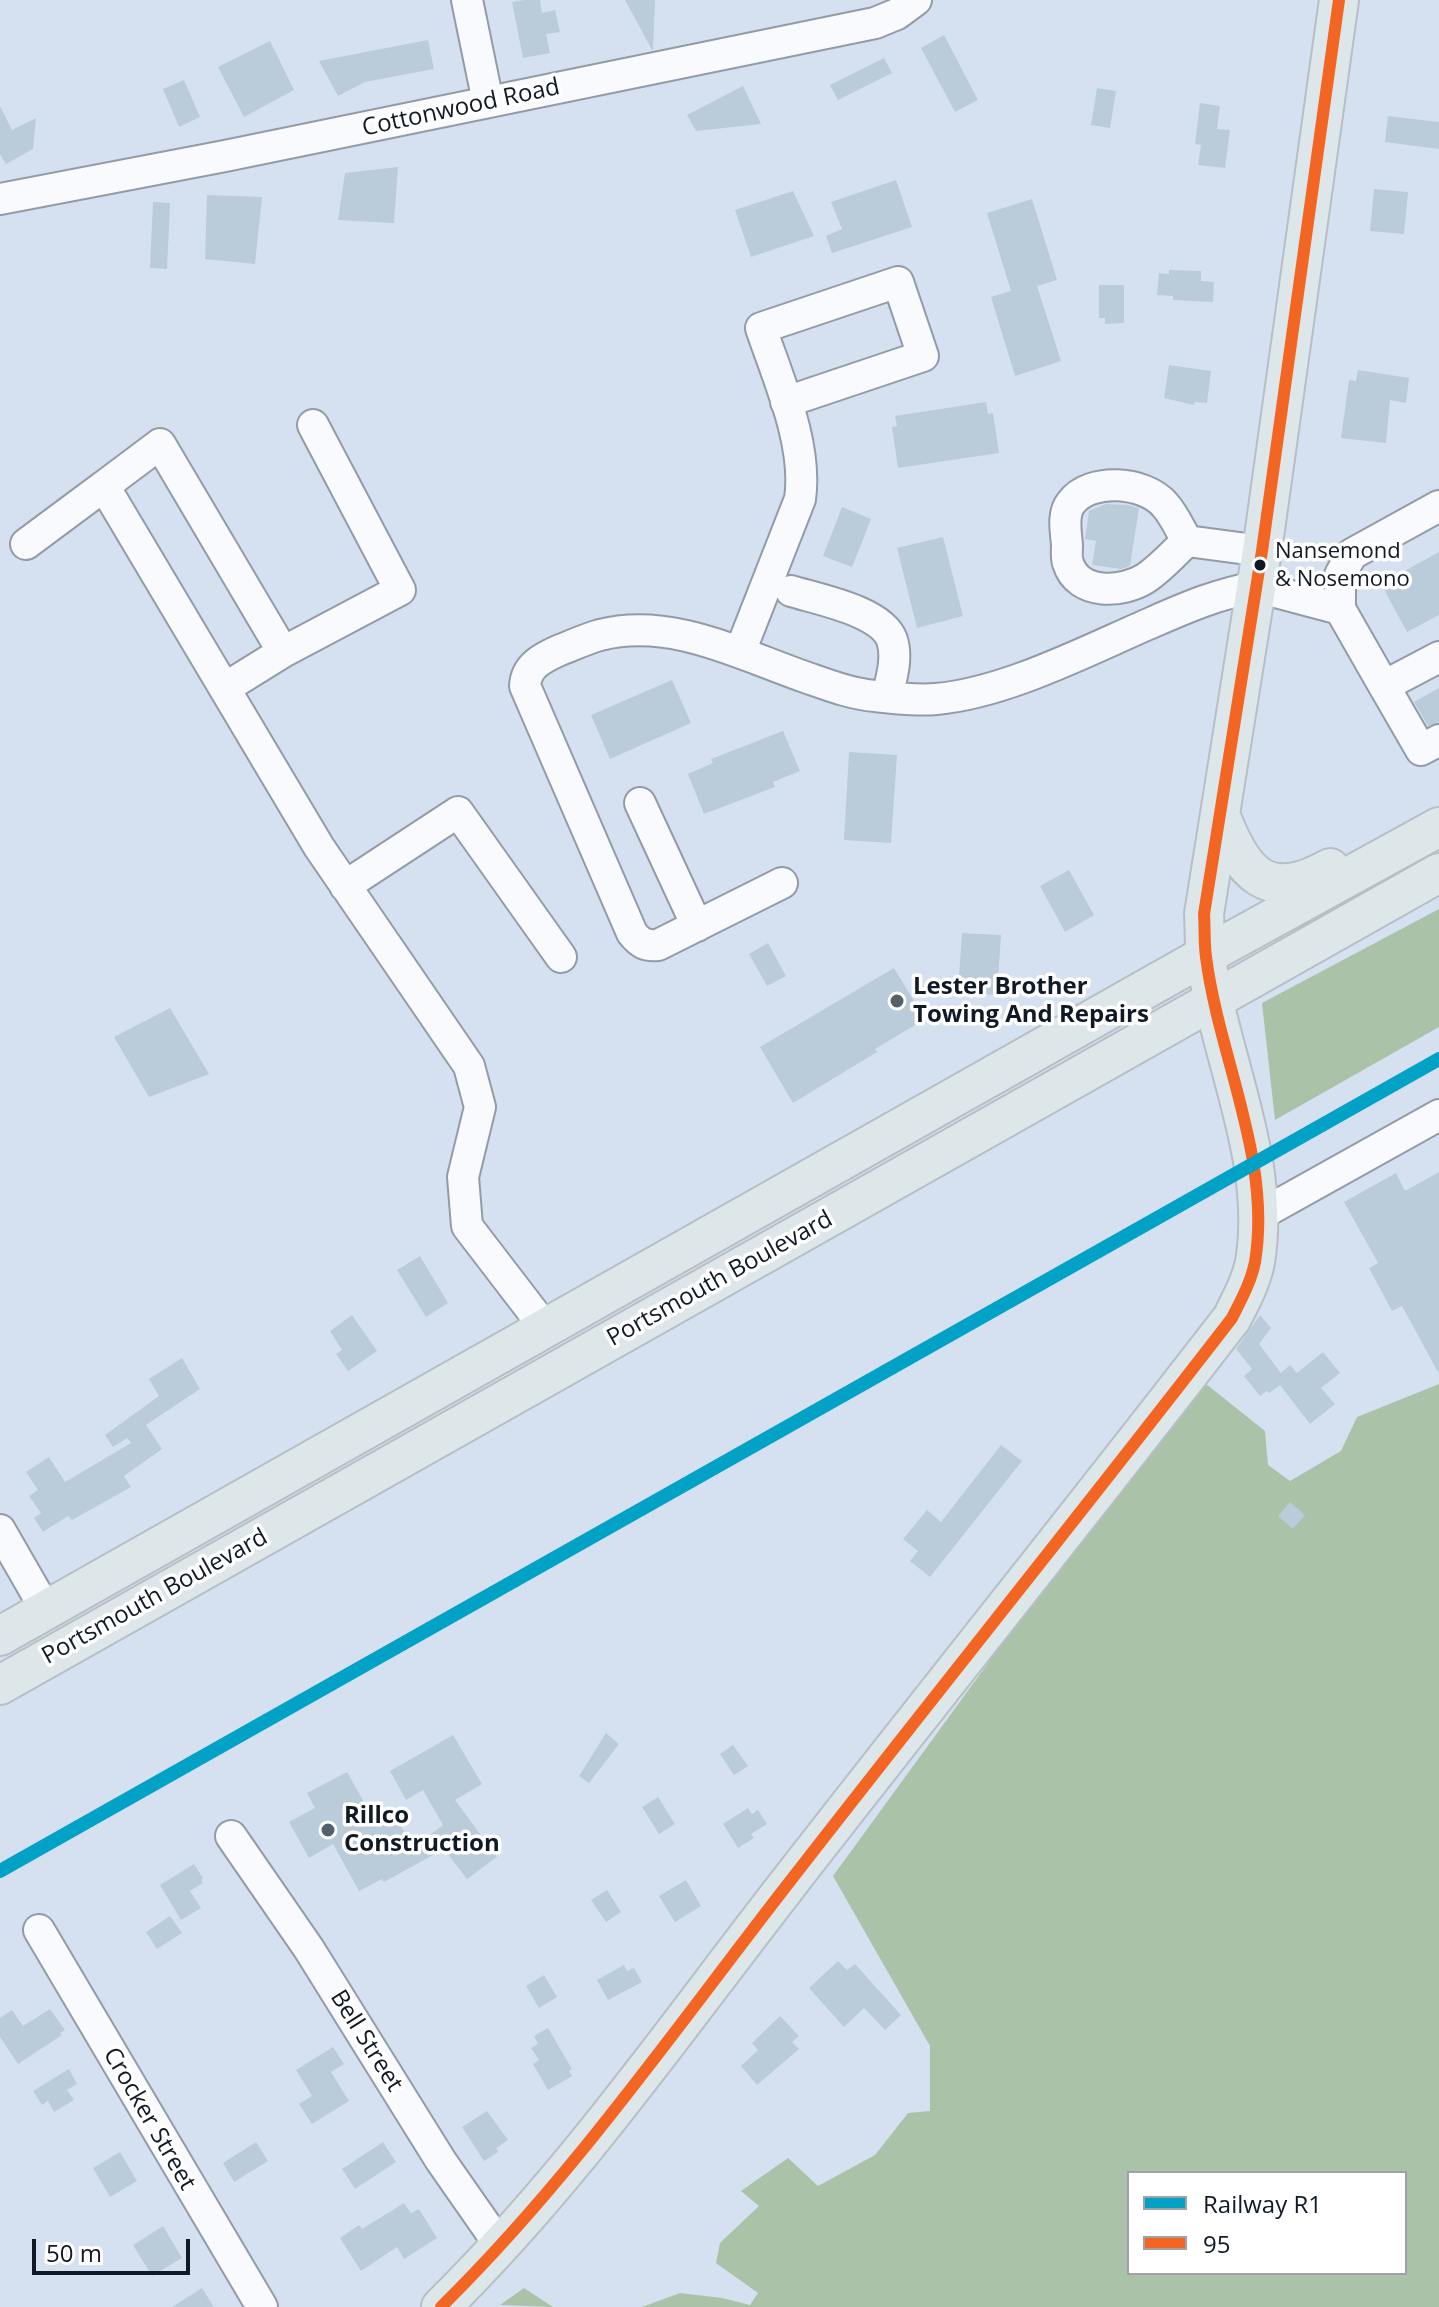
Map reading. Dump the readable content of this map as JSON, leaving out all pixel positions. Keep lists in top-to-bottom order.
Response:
{
  "streets": {
    "main road": ["Portsmouth Boulevard"],
    "street": ["Cottonwood Road", "Bell Street", "Crocker Street"]
  },
  "places": ["Nansemond & Nosemono", "Lester Brother Towing And Repairs", "Rillco Construction"],
  "lines": ["transit line 95", "rail line R1"],
  "legend": ["Railway R1", "95"],
  "scale_bar": "50 m"
}
